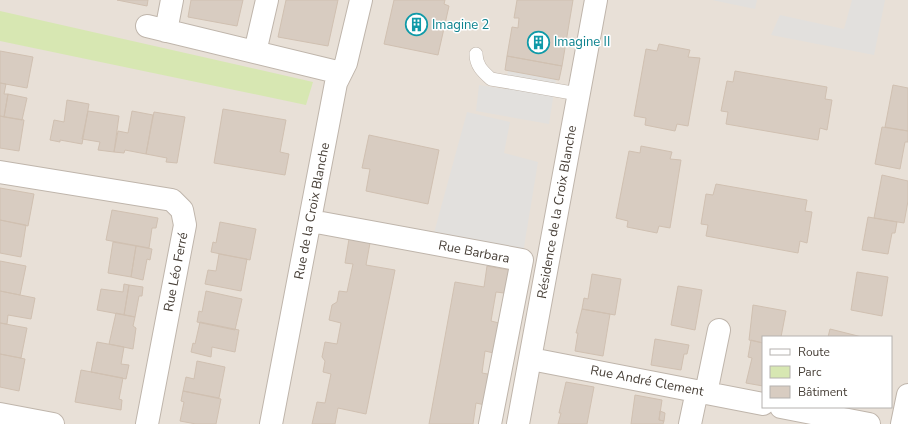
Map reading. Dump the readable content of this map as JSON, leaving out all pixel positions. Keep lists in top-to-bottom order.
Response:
{
  "streets": {
    "street": [
      "Rue de la Croix Blanche",
      "Résidence de la Croix Blanche",
      "Rue Barbara",
      "Rue Léo Ferré",
      "Rue André Clement"
    ]
  },
  "crossings": [
    ["Rue de la Croix Blanche", "Rue Barbara"],
    ["Résidence de la Croix Blanche", "Rue André Clement"]
  ],
  "places": {
    "building": ["Imagine 2", "Imagine II"]
  },
  "legend": ["Route", "Parc", "Bâtiment"]
}
